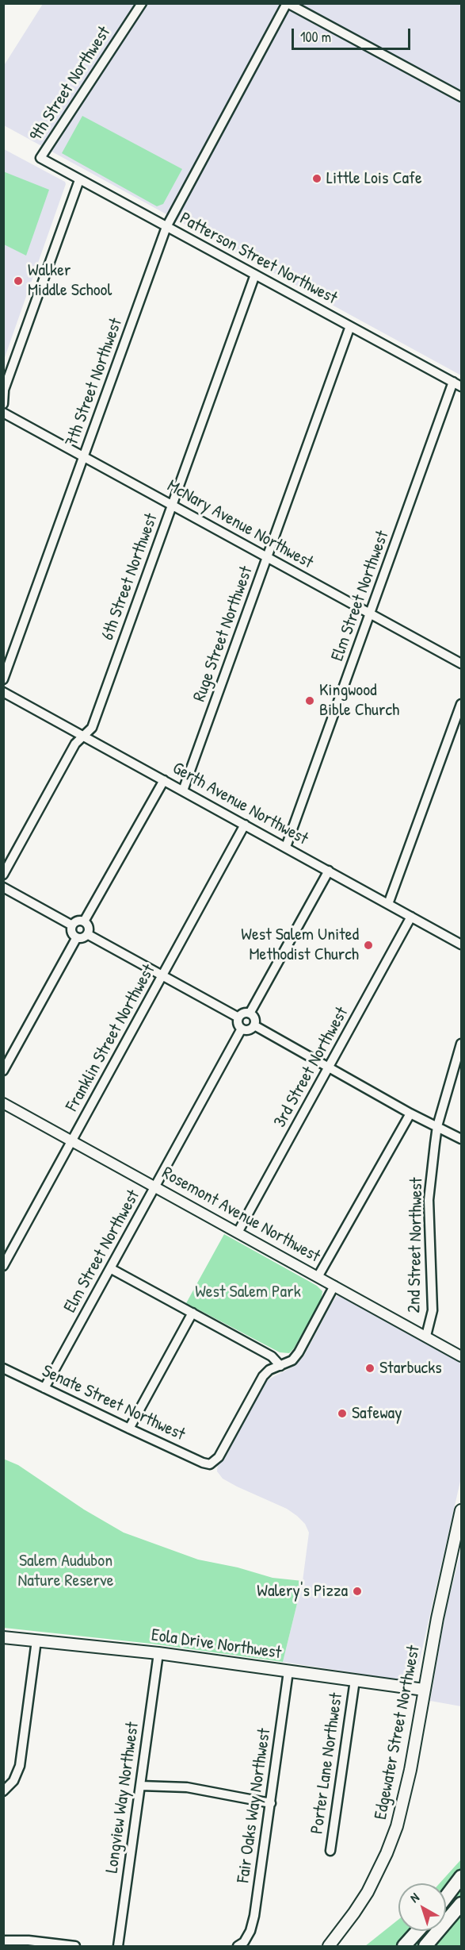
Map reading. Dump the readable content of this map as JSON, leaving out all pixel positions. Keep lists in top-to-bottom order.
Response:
{
  "streets": {
    "main road": ["Eola Drive Northwest", "Edgewater Street Northwest"],
    "street": [
      "9th Street Northwest",
      "Patterson Street Northwest",
      "7th Street Northwest",
      "McNary Avenue Northwest",
      "6th Street Northwest",
      "Elm Street Northwest",
      "Ruge Street Northwest",
      "Gerth Avenue Northwest",
      "Franklin Street Northwest",
      "3rd Street Northwest",
      "Rosemont Avenue Northwest",
      "2nd Street Northwest",
      "Senate Street Northwest",
      "Porter Lane Northwest",
      "Longview Way Northwest",
      "Fair Oaks Way Northwest"
    ]
  },
  "crossings": [
    ["9th Street Northwest", "Patterson Street Northwest"],
    ["Patterson Street Northwest", "7th Street Northwest"],
    ["Patterson Street Northwest", "6th Street Northwest"],
    ["Patterson Street Northwest", "Elm Street Northwest"],
    ["Patterson Street Northwest", "Ruge Street Northwest"],
    ["7th Street Northwest", "McNary Avenue Northwest"],
    ["McNary Avenue Northwest", "6th Street Northwest"],
    ["McNary Avenue Northwest", "Elm Street Northwest"],
    ["McNary Avenue Northwest", "Ruge Street Northwest"],
    ["6th Street Northwest", "Gerth Avenue Northwest"],
    ["Elm Street Northwest", "Gerth Avenue Northwest"],
    ["Elm Street Northwest", "Rosemont Avenue Northwest"],
    ["Elm Street Northwest", "Senate Street Northwest"],
    ["Ruge Street Northwest", "Gerth Avenue Northwest"],
    ["Gerth Avenue Northwest", "Franklin Street Northwest"],
    ["Gerth Avenue Northwest", "3rd Street Northwest"],
    ["Franklin Street Northwest", "Rosemont Avenue Northwest"],
    ["3rd Street Northwest", "Rosemont Avenue Northwest"],
    ["Rosemont Avenue Northwest", "2nd Street Northwest"],
    ["Eola Drive Northwest", "Edgewater Street Northwest"],
    ["Eola Drive Northwest", "Porter Lane Northwest"],
    ["Eola Drive Northwest", "Longview Way Northwest"],
    ["Eola Drive Northwest", "Fair Oaks Way Northwest"]
  ],
  "parks": ["West Salem Park", "Salem Audubon Nature Reserve"],
  "places": [
    "Little Lois Cafe",
    "Walker Middle School",
    "Kingwood Bible Church",
    "West Salem United Methodist Church",
    "Starbucks",
    "Safeway",
    "Walery's Pizza"
  ],
  "scale_bar": "100 m",
  "north": "top left"
}
